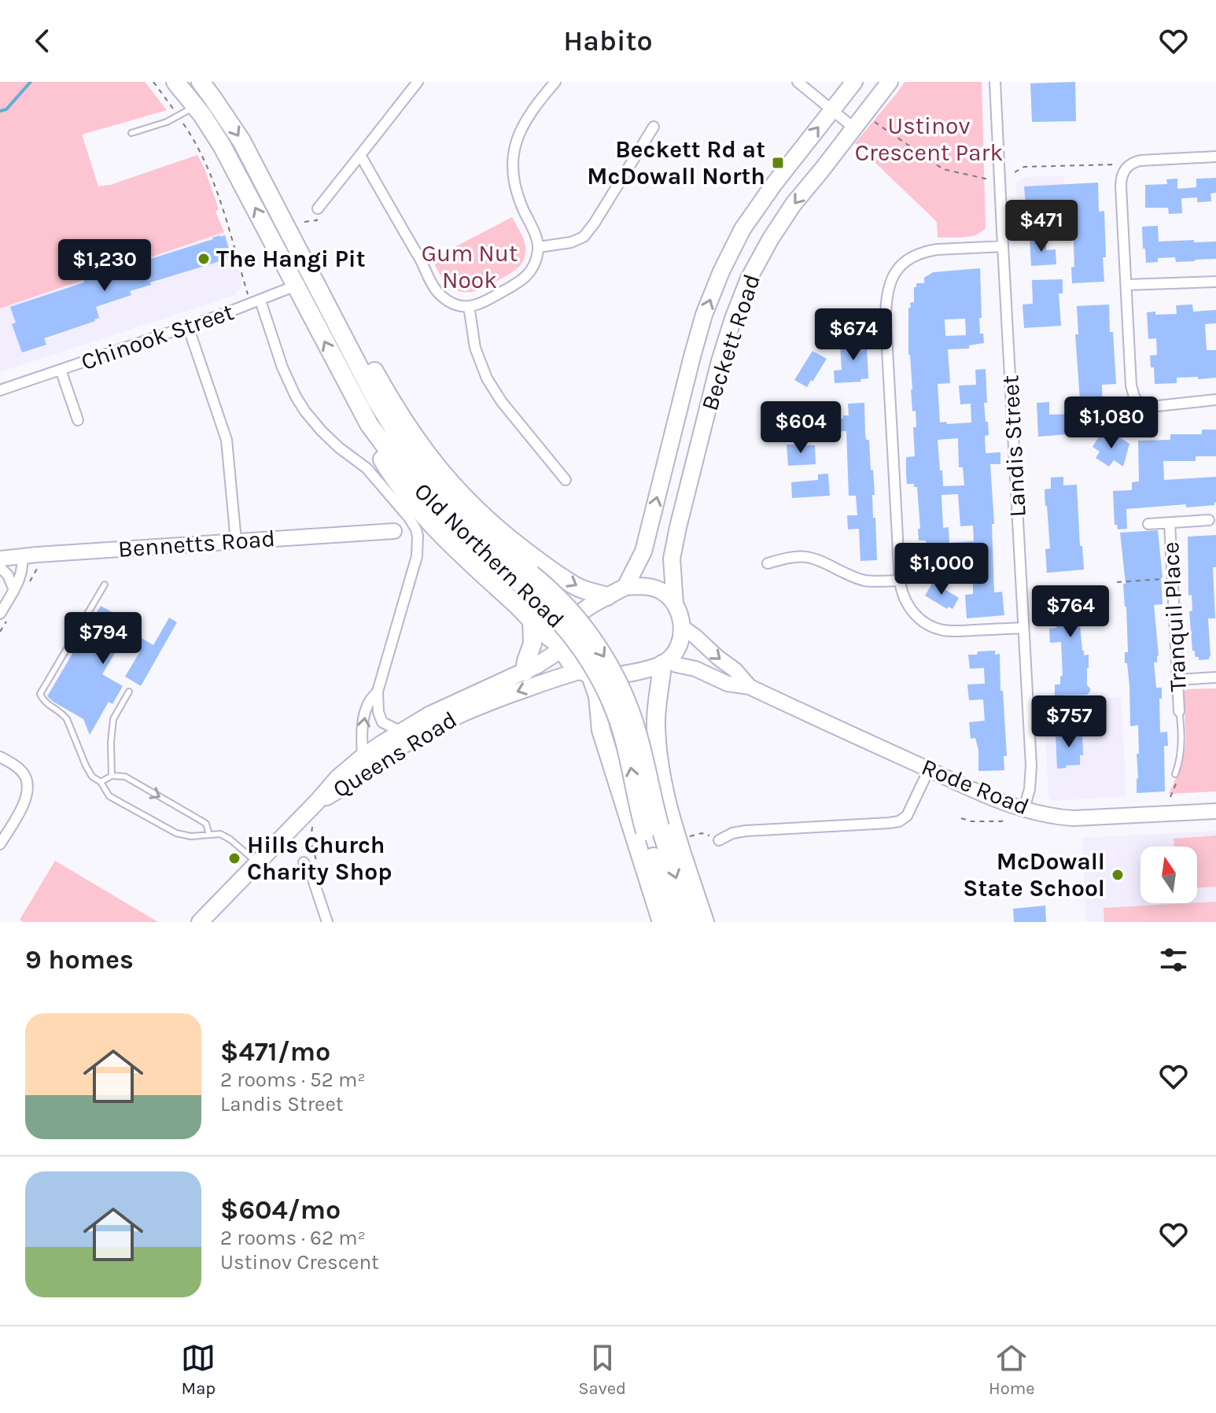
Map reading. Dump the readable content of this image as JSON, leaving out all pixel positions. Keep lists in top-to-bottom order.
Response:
{
  "streets": {
    "highway": ["Old Northern Road"],
    "main road": [
      "Beckett Road",
      "Bennetts Road",
      "Queens Road",
      "Rode Road"
    ],
    "street": ["Chinook Street", "Landis Street", "Tranquil Place"]
  },
  "crossings": [
    ["Chinook Street", "Old Northern Road"],
    ["Beckett Road", "Queens Road"],
    ["Beckett Road", "Rode Road"],
    ["Landis Street", "Rode Road"],
    ["Queens Road", "Rode Road"]
  ],
  "parks": ["Ustinov Crescent Park", "Gum Nut Nook"],
  "places": {
    "transit": ["Beckett Rd at McDowall North"],
    "other": ["The Hangi Pit", "Hills Church Charity Shop", "McDowall State School"]
  },
  "north": "top",
  "page": {
    "header": "Habito",
    "price": [
      "$471",
      "$1,230",
      "$674",
      "$1,080",
      "$604",
      "$1,000",
      "$764",
      "$794",
      "$757"
    ],
    "heading": "9 homes",
    "list": [
      {
        "name": "$471/mo",
        "note": "2 rooms · 52 m² · Landis Street"
      },
      {
        "name": "$604/mo",
        "note": "2 rooms · 62 m² · Ustinov Crescent"
      }
    ],
    "tabs": ["Map", "Saved", "Home"]
  }
}
